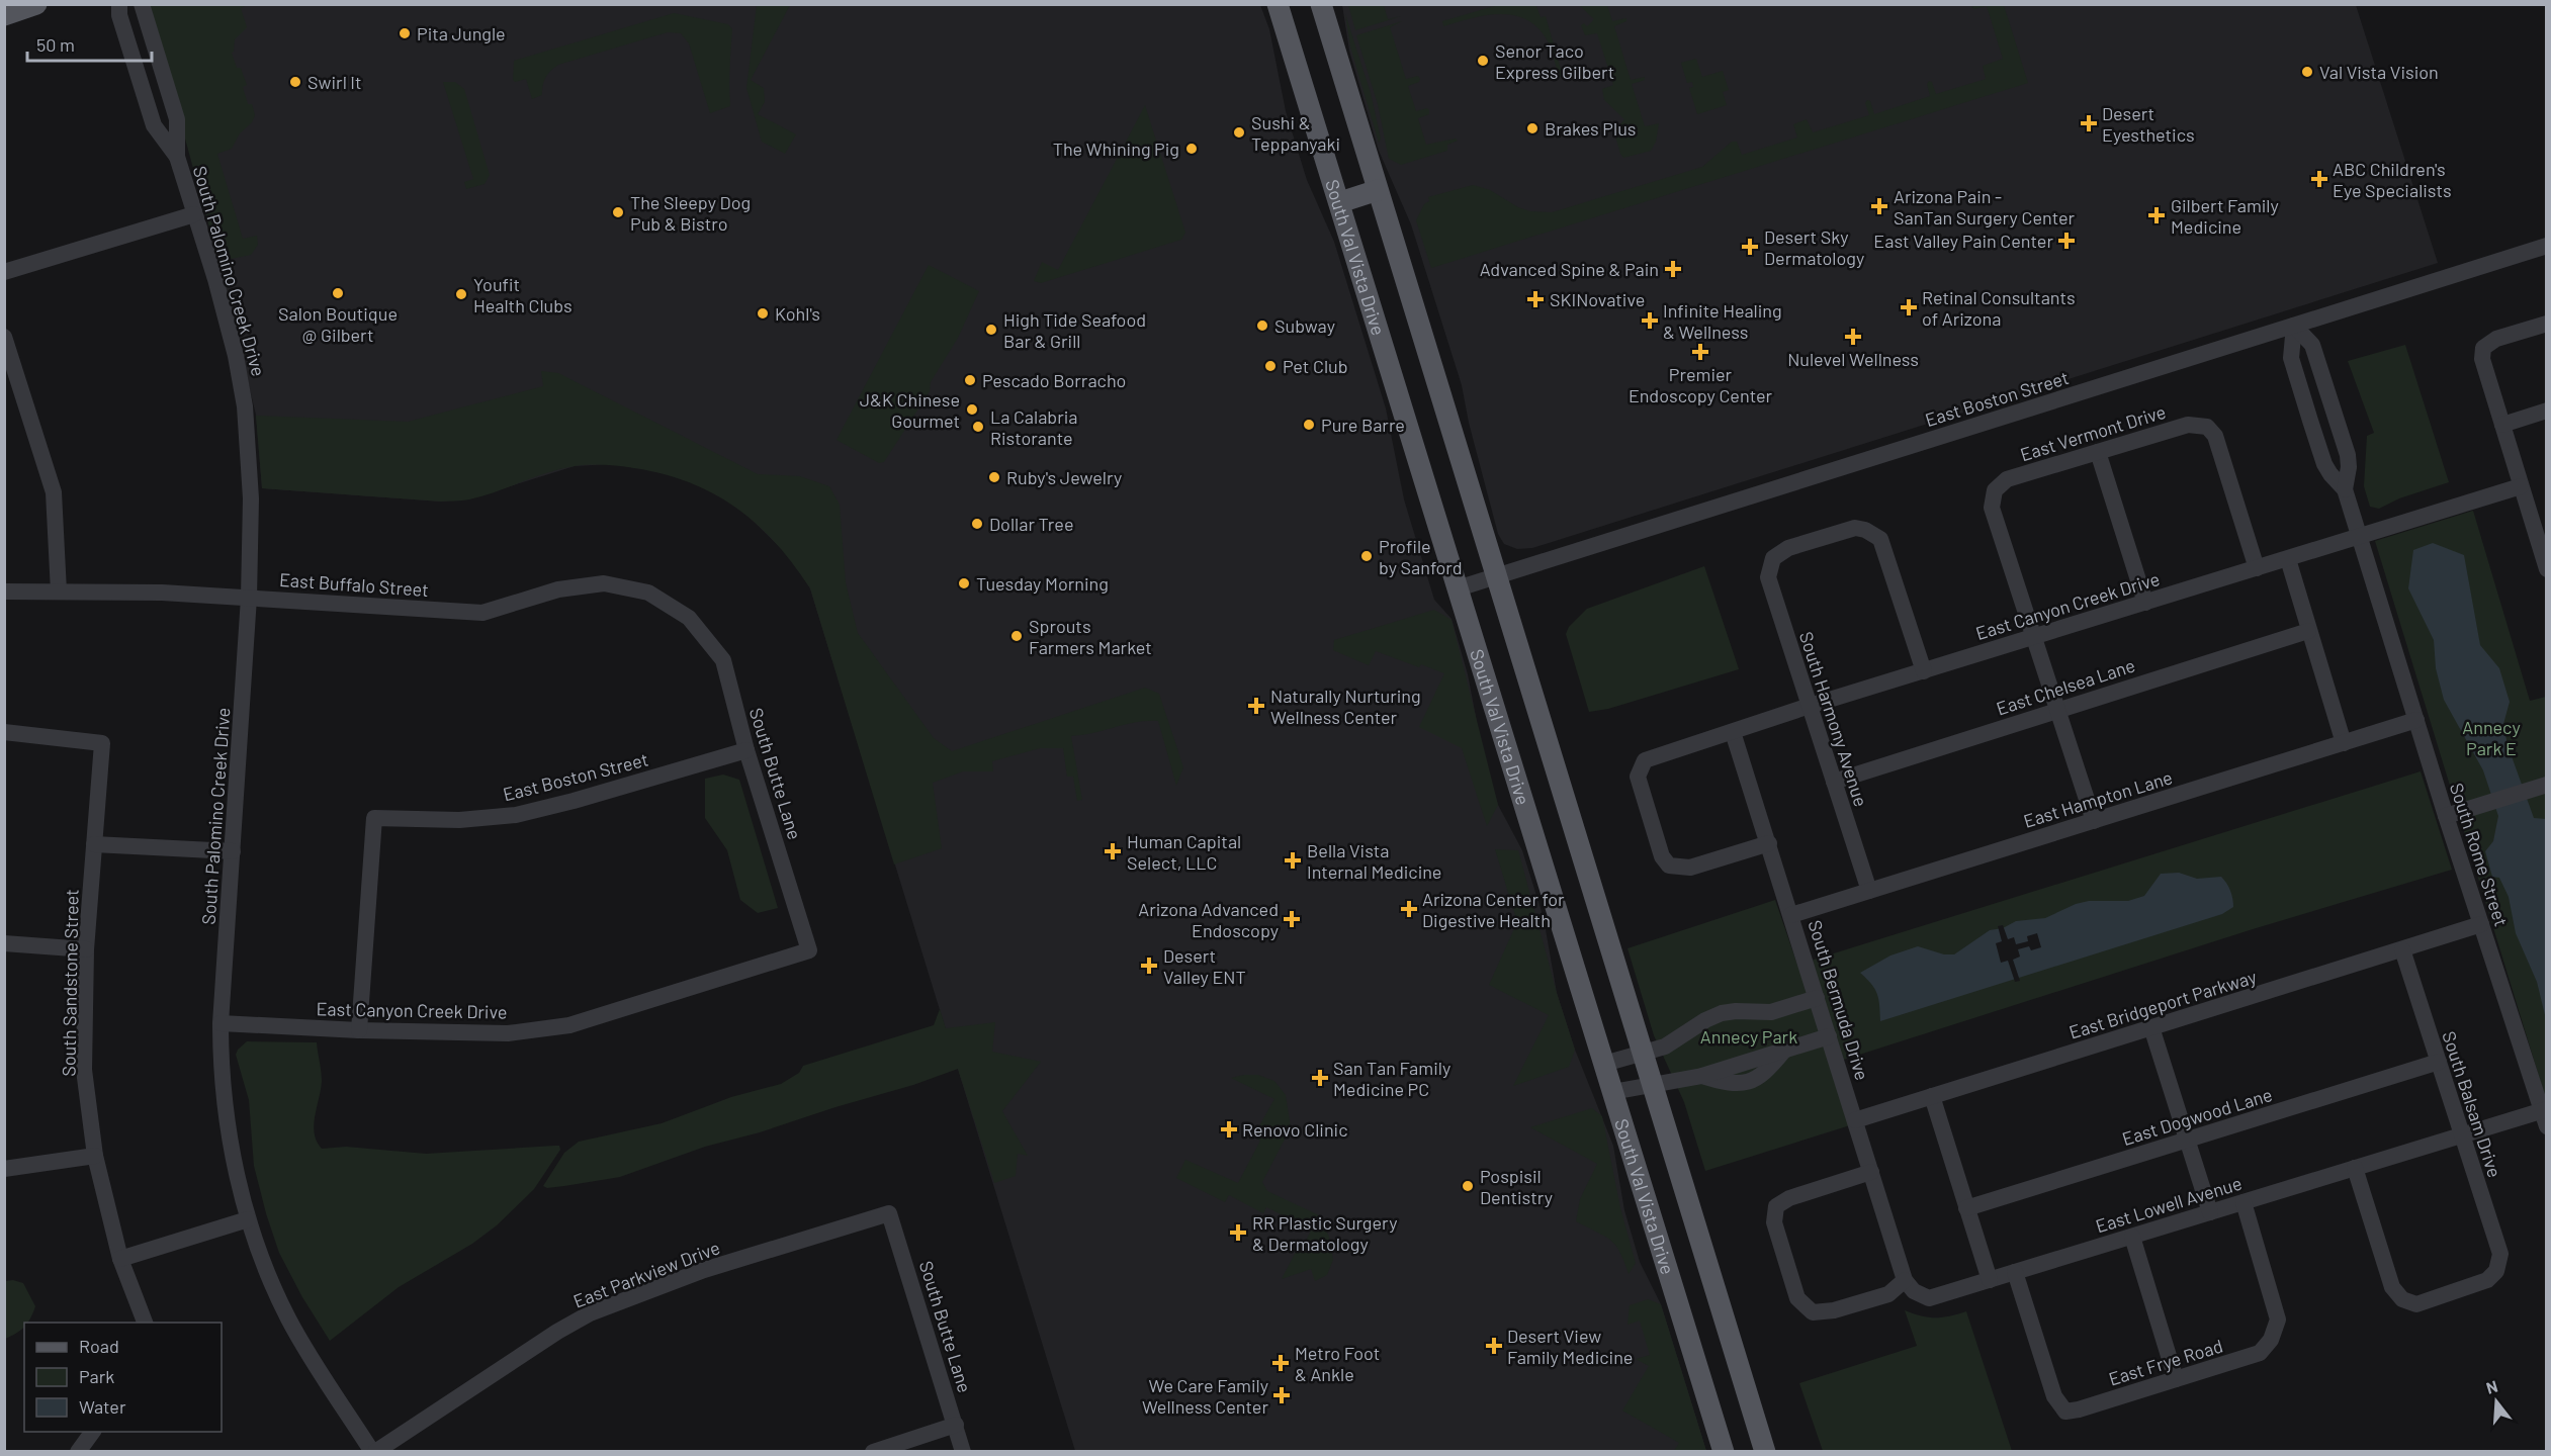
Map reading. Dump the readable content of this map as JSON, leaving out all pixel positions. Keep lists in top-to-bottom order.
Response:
{
  "streets": {
    "main road": ["South Val Vista Drive"],
    "street": [
      "South Palomino Creek Drive",
      "East Boston Street",
      "East Vermont Drive",
      "East Buffalo Street",
      "East Canyon Creek Drive",
      "East Chelsea Lane",
      "South Harmony Avenue",
      "South Butte Lane",
      "East Hampton Lane",
      "South Rome Street",
      "South Sandstone Street",
      "South Bermuda Drive",
      "East Bridgeport Parkway",
      "South Balsam Drive",
      "East Dogwood Lane",
      "East Lowell Avenue",
      "East Parkview Drive",
      "East Frye Road"
    ]
  },
  "crossings": [
    ["South Val Vista Drive", "East Boston Street"],
    ["South Palomino Creek Drive", "East Buffalo Street"],
    ["South Palomino Creek Drive", "East Canyon Creek Drive"],
    ["South Palomino Creek Drive", "East Parkview Drive"],
    ["East Boston Street", "East Canyon Creek Drive"],
    ["East Boston Street", "South Butte Lane"],
    ["East Boston Street", "South Rome Street"],
    ["East Vermont Drive", "East Canyon Creek Drive"],
    ["East Buffalo Street", "South Butte Lane"],
    ["East Canyon Creek Drive", "South Harmony Avenue"],
    ["East Canyon Creek Drive", "South Butte Lane"],
    ["East Canyon Creek Drive", "South Rome Street"],
    ["East Canyon Creek Drive", "South Bermuda Drive"],
    ["East Chelsea Lane", "South Harmony Avenue"],
    ["South Harmony Avenue", "East Hampton Lane"],
    ["South Butte Lane", "East Parkview Drive"],
    ["East Hampton Lane", "South Rome Street"],
    ["East Hampton Lane", "South Bermuda Drive"],
    ["South Rome Street", "East Bridgeport Parkway"],
    ["South Rome Street", "East Lowell Avenue"],
    ["South Bermuda Drive", "East Bridgeport Parkway"],
    ["South Bermuda Drive", "East Lowell Avenue"],
    ["East Bridgeport Parkway", "South Balsam Drive"],
    ["South Balsam Drive", "East Dogwood Lane"],
    ["South Balsam Drive", "East Lowell Avenue"],
    ["East Lowell Avenue", "East Frye Road"]
  ],
  "parks": ["Annecy Park E", "Annecy Park"],
  "places": {
    "other": [
      "Pita Jungle",
      "Senor Taco Express Gilbert",
      "Val Vista Vision",
      "Swirl It",
      "Brakes Plus",
      "Sushi & Teppanyaki",
      "The Whining Pig",
      "The Sleepy Dog Pub & Bistro",
      "Salon Boutique @ Gilbert",
      "Youfit Health Clubs",
      "Kohl's",
      "Subway",
      "High Tide Seafood Bar & Grill",
      "Pet Club",
      "Pescado Borracho",
      "J&K Chinese Gourmet",
      "Pure Barre",
      "La Calabria Ristorante",
      "Ruby's Jewelry",
      "Dollar Tree",
      "Profile by Sanford",
      "Tuesday Morning",
      "Sprouts Farmers Market",
      "Pospisil Dentistry"
    ],
    "health": [
      "Desert Eyesthetics",
      "ABC Children's Eye Specialists",
      "Arizona Pain - SanTan Surgery Center",
      "Gilbert Family Medicine",
      "East Valley Pain Center",
      "Desert Sky Dermatology",
      "Advanced Spine & Pain",
      "SKINovative",
      "Retinal Consultants of Arizona",
      "Infinite Healing & Wellness",
      "Nulevel Wellness",
      "Premier Endoscopy Center",
      "Naturally Nurturing Wellness Center",
      "Human Capital Select, LLC",
      "Bella Vista Internal Medicine",
      "Arizona Center for Digestive Health",
      "Arizona Advanced Endoscopy",
      "Desert Valley ENT",
      "San Tan Family Medicine PC",
      "Renovo Clinic",
      "RR Plastic Surgery & Dermatology",
      "Desert View Family Medicine",
      "Metro Foot & Ankle",
      "We Care Family Wellness Center"
    ]
  },
  "legend": ["Road", "Park", "Water"],
  "scale_bar": "50 m",
  "north": "top"
}
